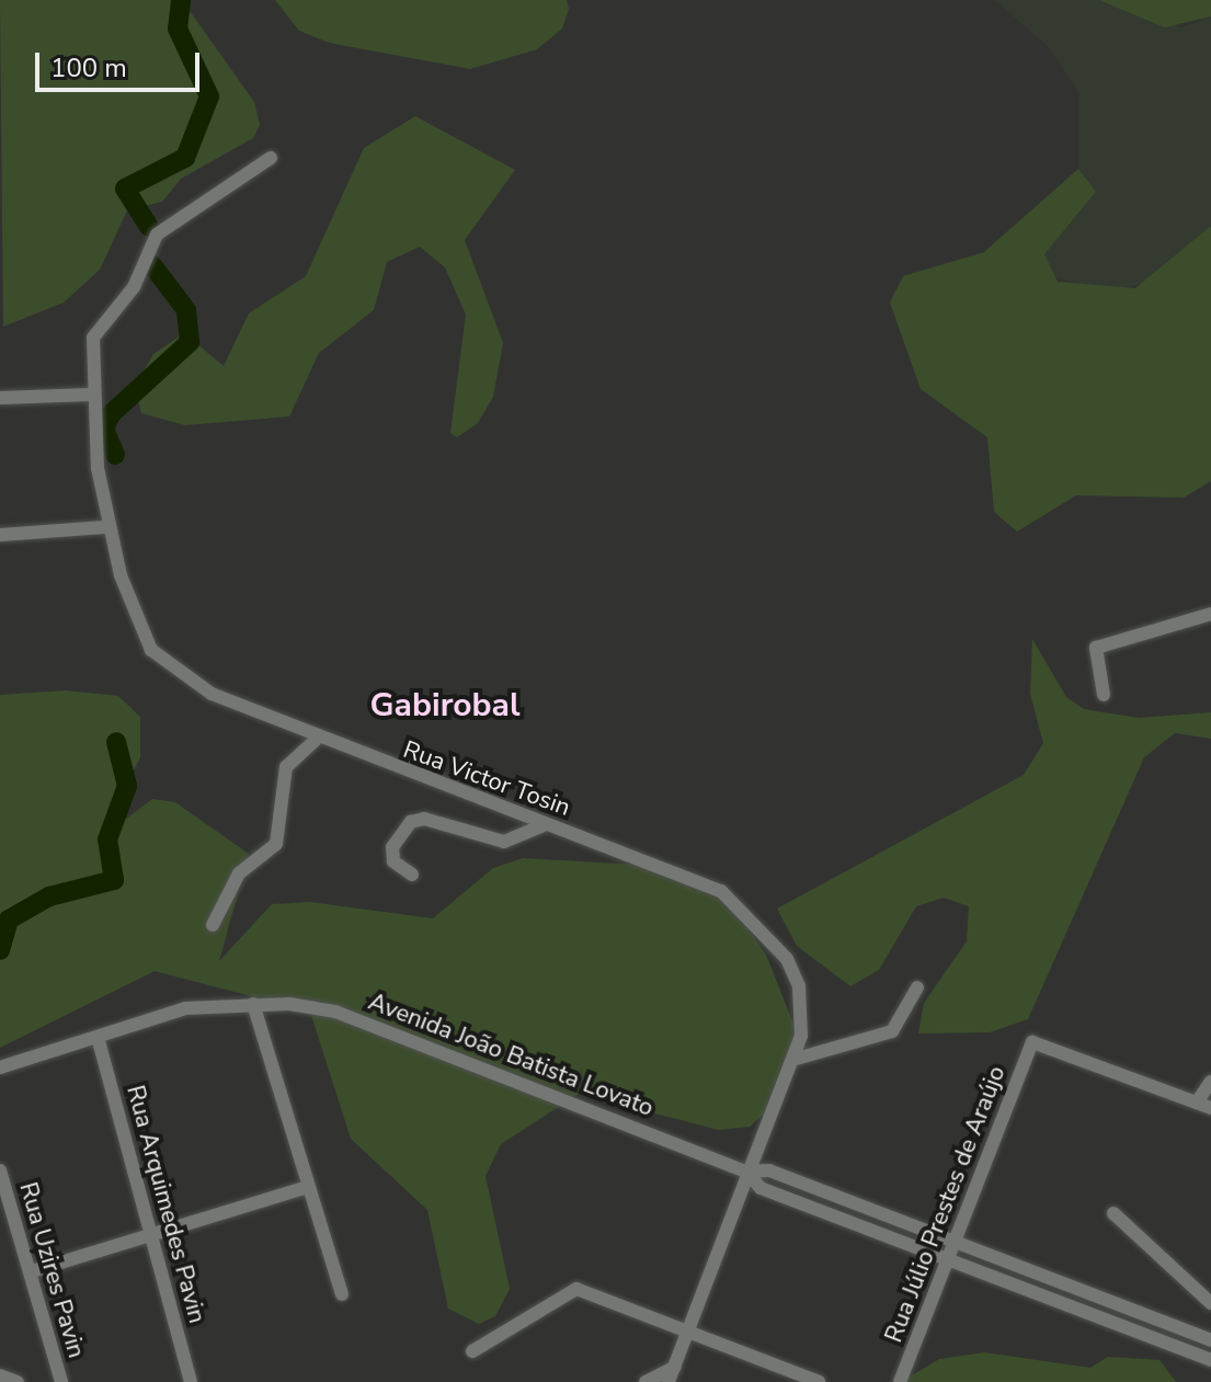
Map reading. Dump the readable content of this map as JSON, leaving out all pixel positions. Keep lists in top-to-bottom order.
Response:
{
  "streets": {
    "street": [
      "Rua Victor Tosin",
      "Avenida João Batista Lovato",
      "Rua Arquimedes Pavin",
      "Rua Júlio Prestes de Araújo",
      "Rua Uzires Pavin"
    ]
  },
  "crossings": [
    ["Rua Victor Tosin", "Avenida João Batista Lovato"],
    ["Avenida João Batista Lovato", "Rua Arquimedes Pavin"],
    ["Avenida João Batista Lovato", "Rua Júlio Prestes de Araújo"]
  ],
  "districts": ["Gabirobal"],
  "scale_bar": "100 m"
}
